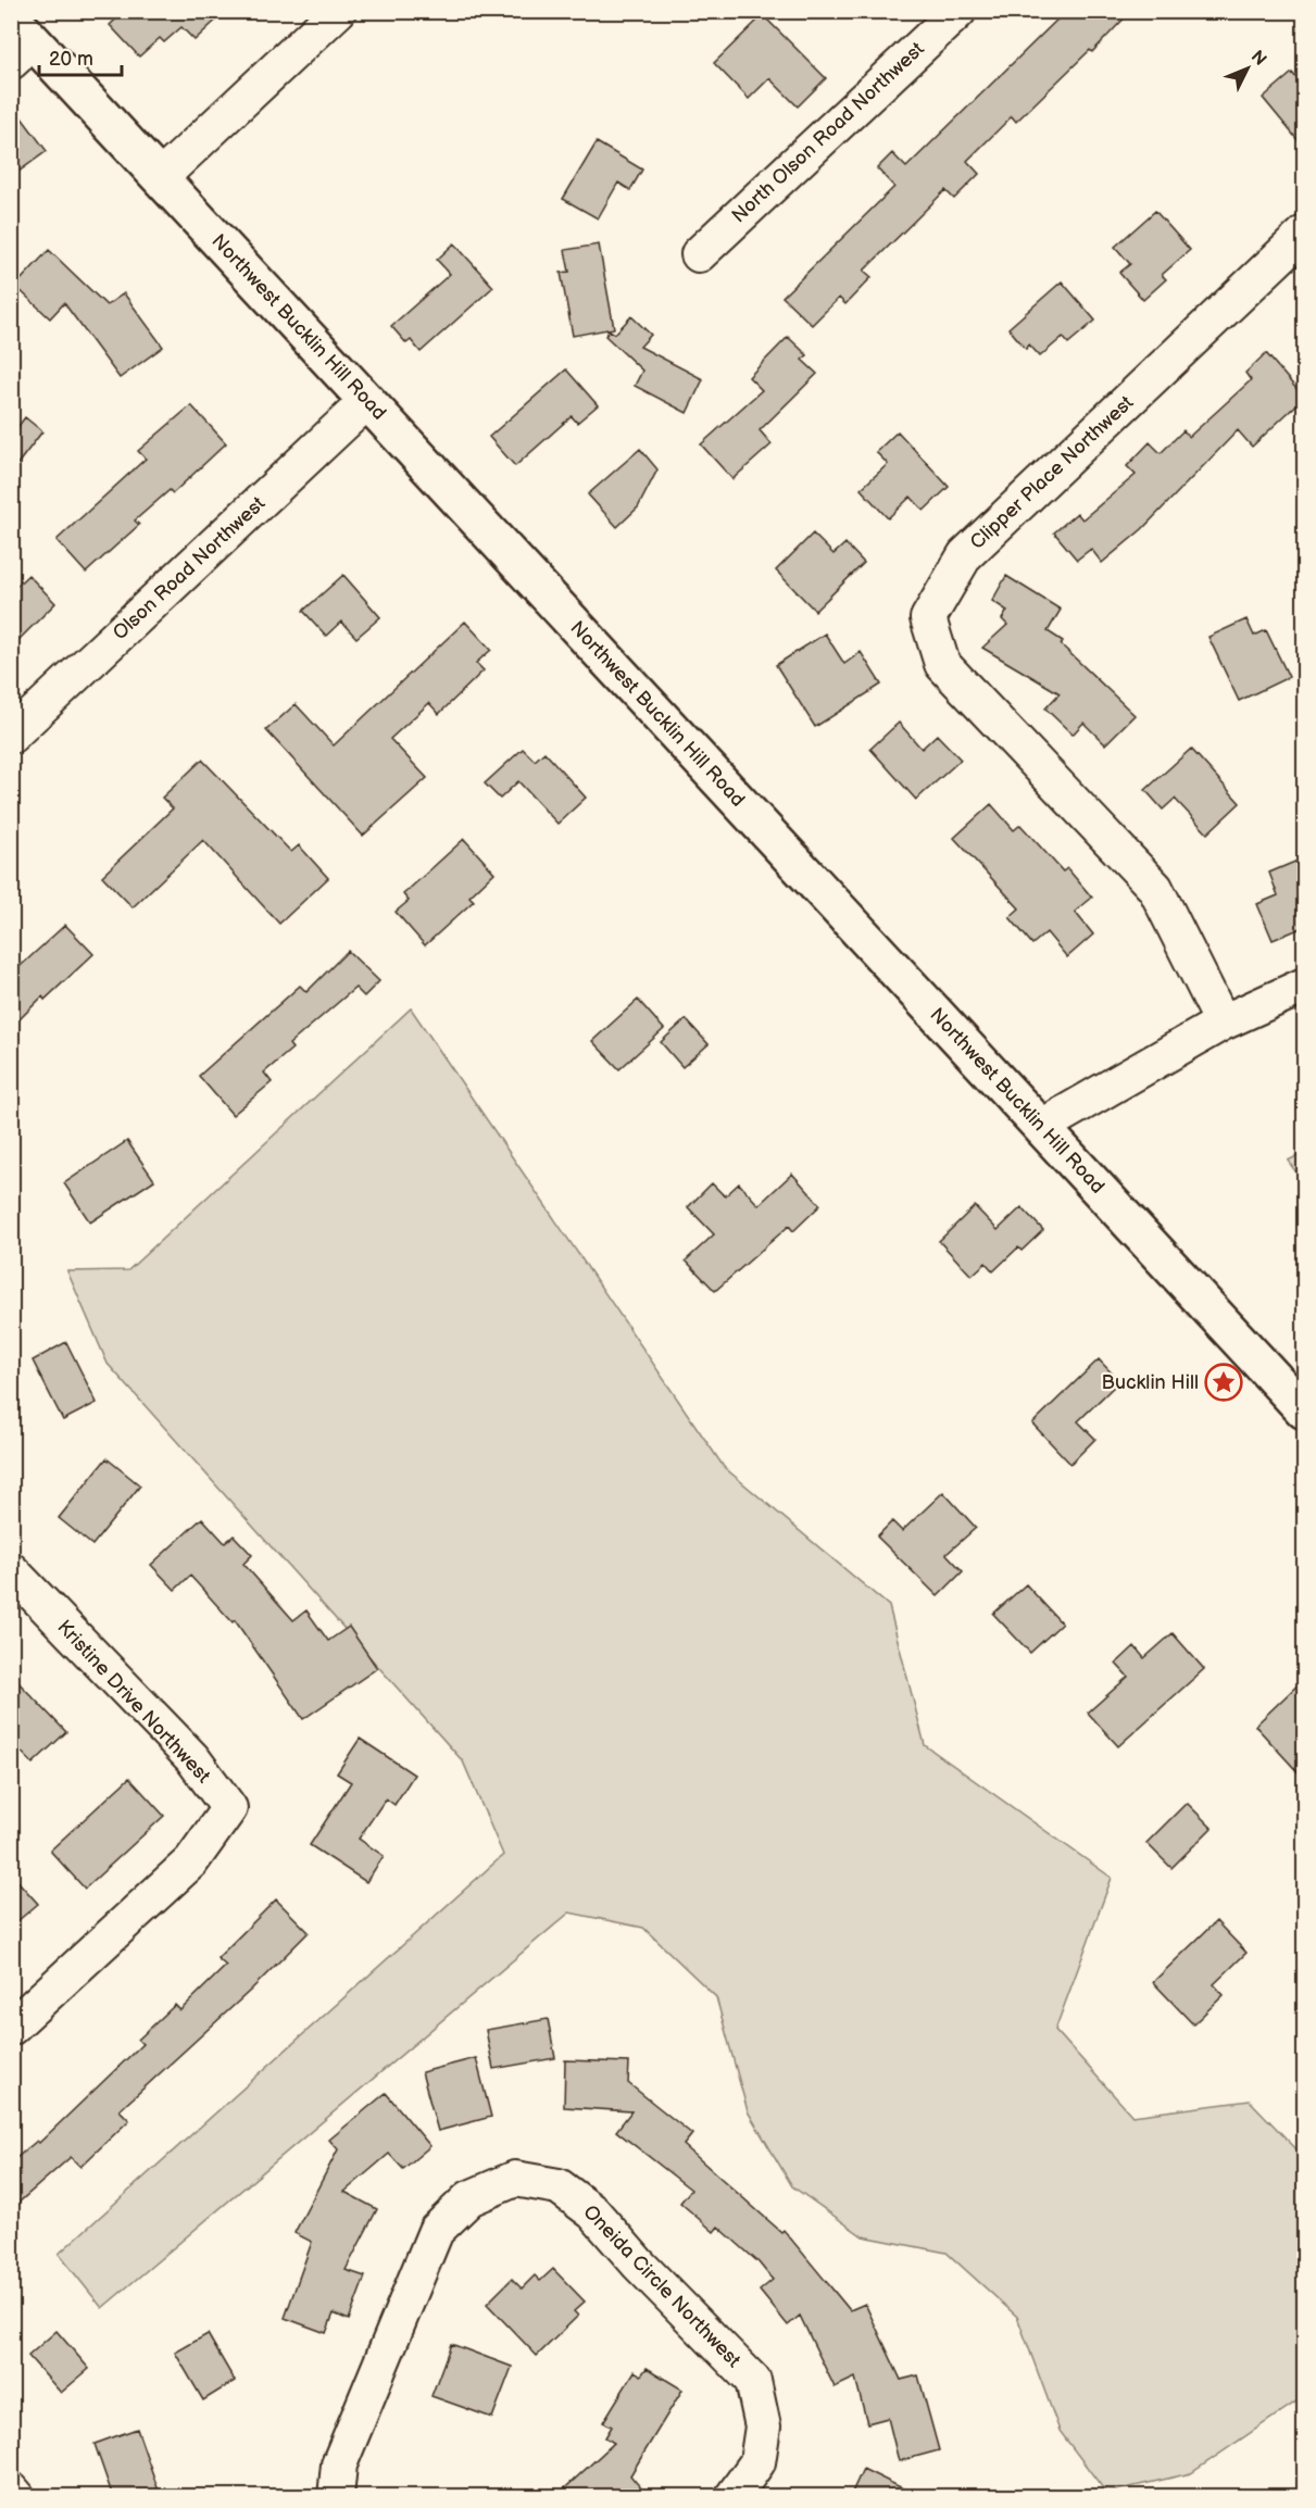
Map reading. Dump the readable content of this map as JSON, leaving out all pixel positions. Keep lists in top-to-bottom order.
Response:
{
  "streets": {
    "main road": ["Northwest Bucklin Hill Road"],
    "street": [
      "North Olson Road Northwest",
      "Clipper Place Northwest",
      "Olson Road Northwest",
      "Kristine Drive Northwest",
      "Oneida Circle Northwest"
    ]
  },
  "crossings": [
    ["Northwest Bucklin Hill Road", "Olson Road Northwest"]
  ],
  "places": {
    "place": ["Bucklin Hill"]
  },
  "scale_bar": "20 m",
  "north": "top right"
}
